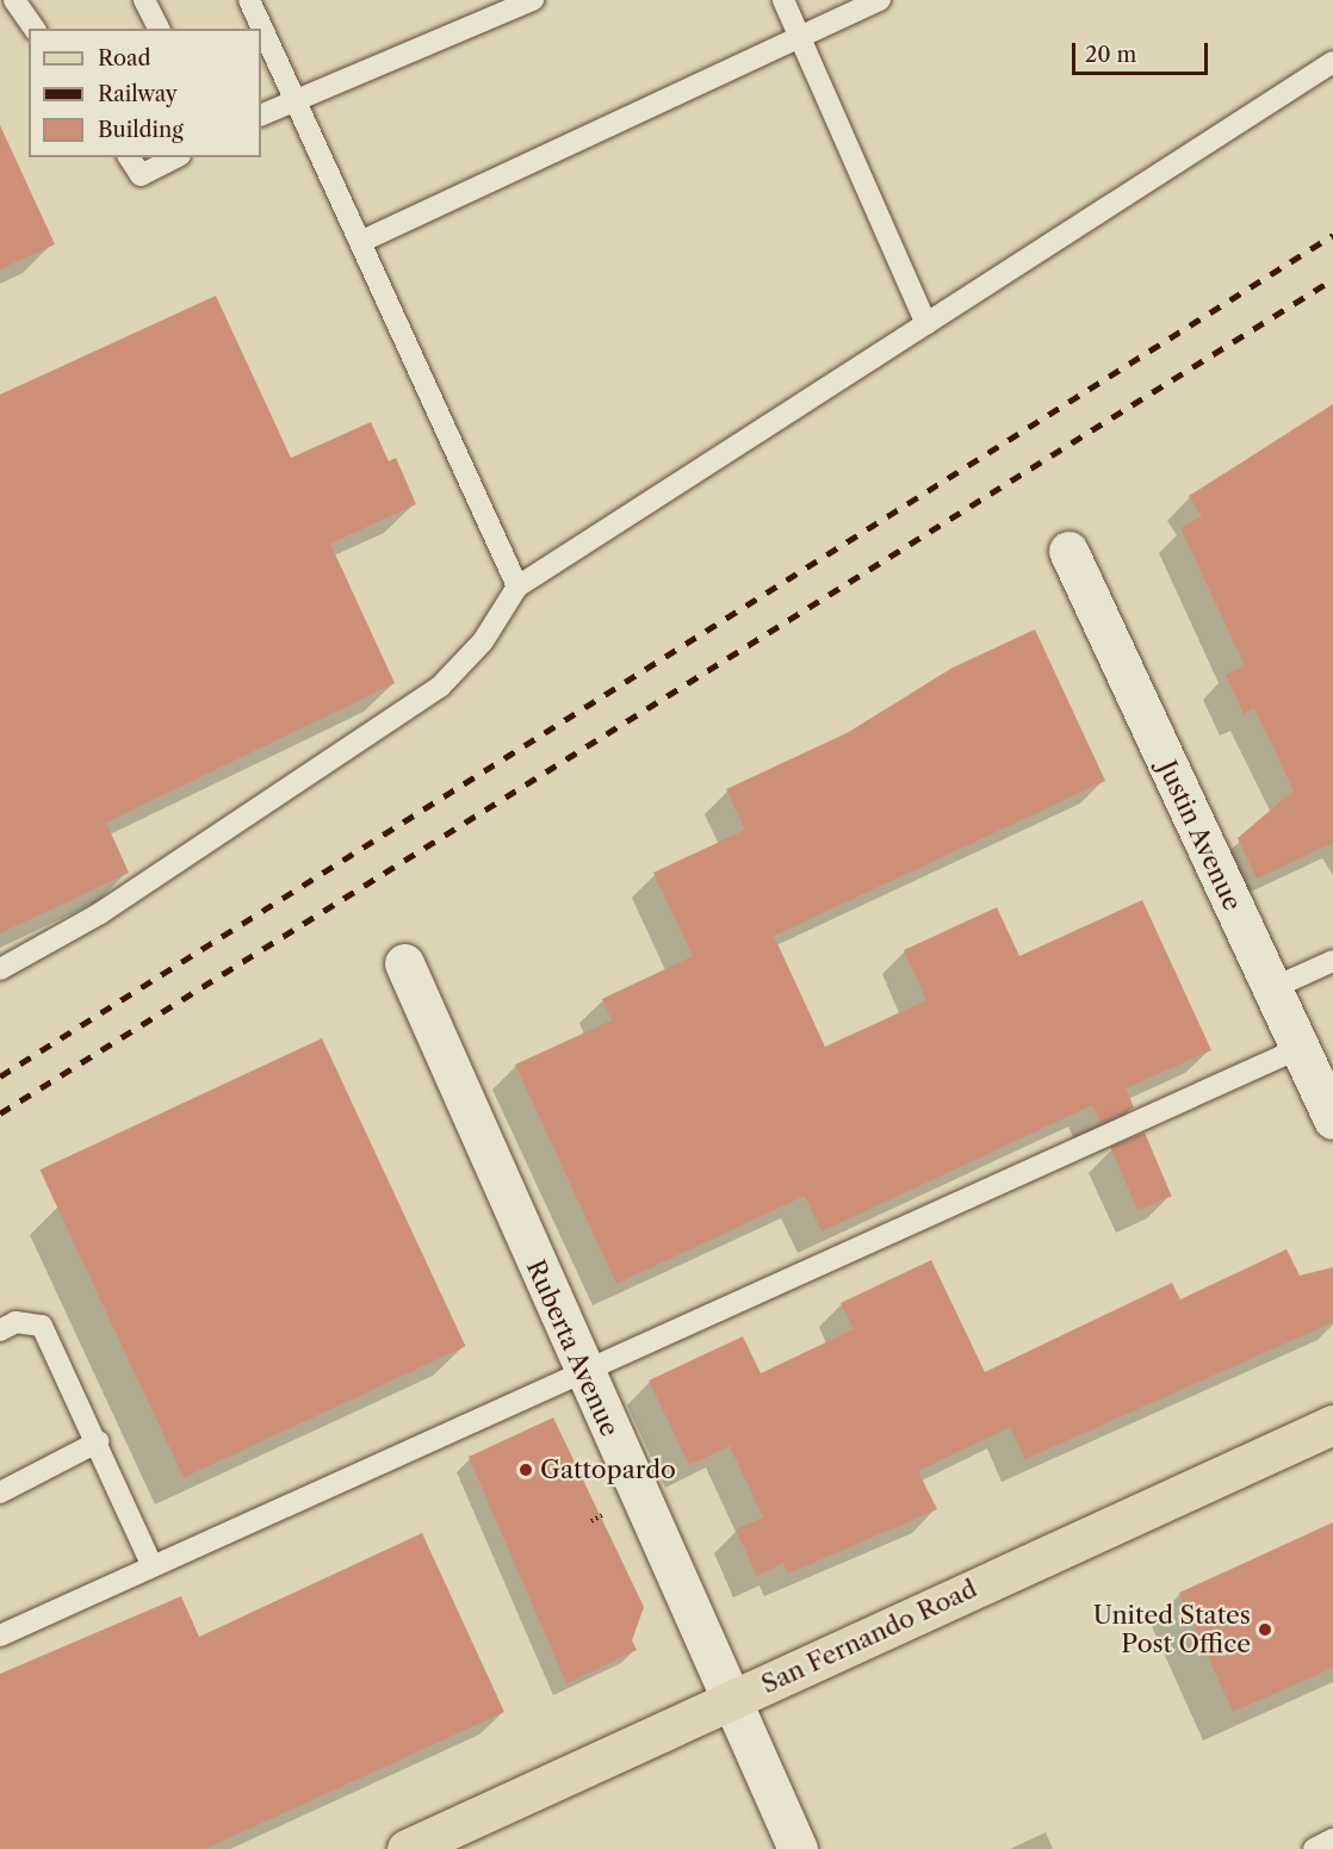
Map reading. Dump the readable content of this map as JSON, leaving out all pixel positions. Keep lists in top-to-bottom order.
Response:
{
  "streets": {
    "main road": ["San Fernando Road"],
    "street": ["Justin Avenue", "Ruberta Avenue"]
  },
  "crossings": [
    ["Ruberta Avenue", "San Fernando Road"]
  ],
  "places": ["Gattopardo", "United States Post Office"],
  "legend": ["Road", "Railway", "Building"],
  "scale_bar": "20 m"
}
